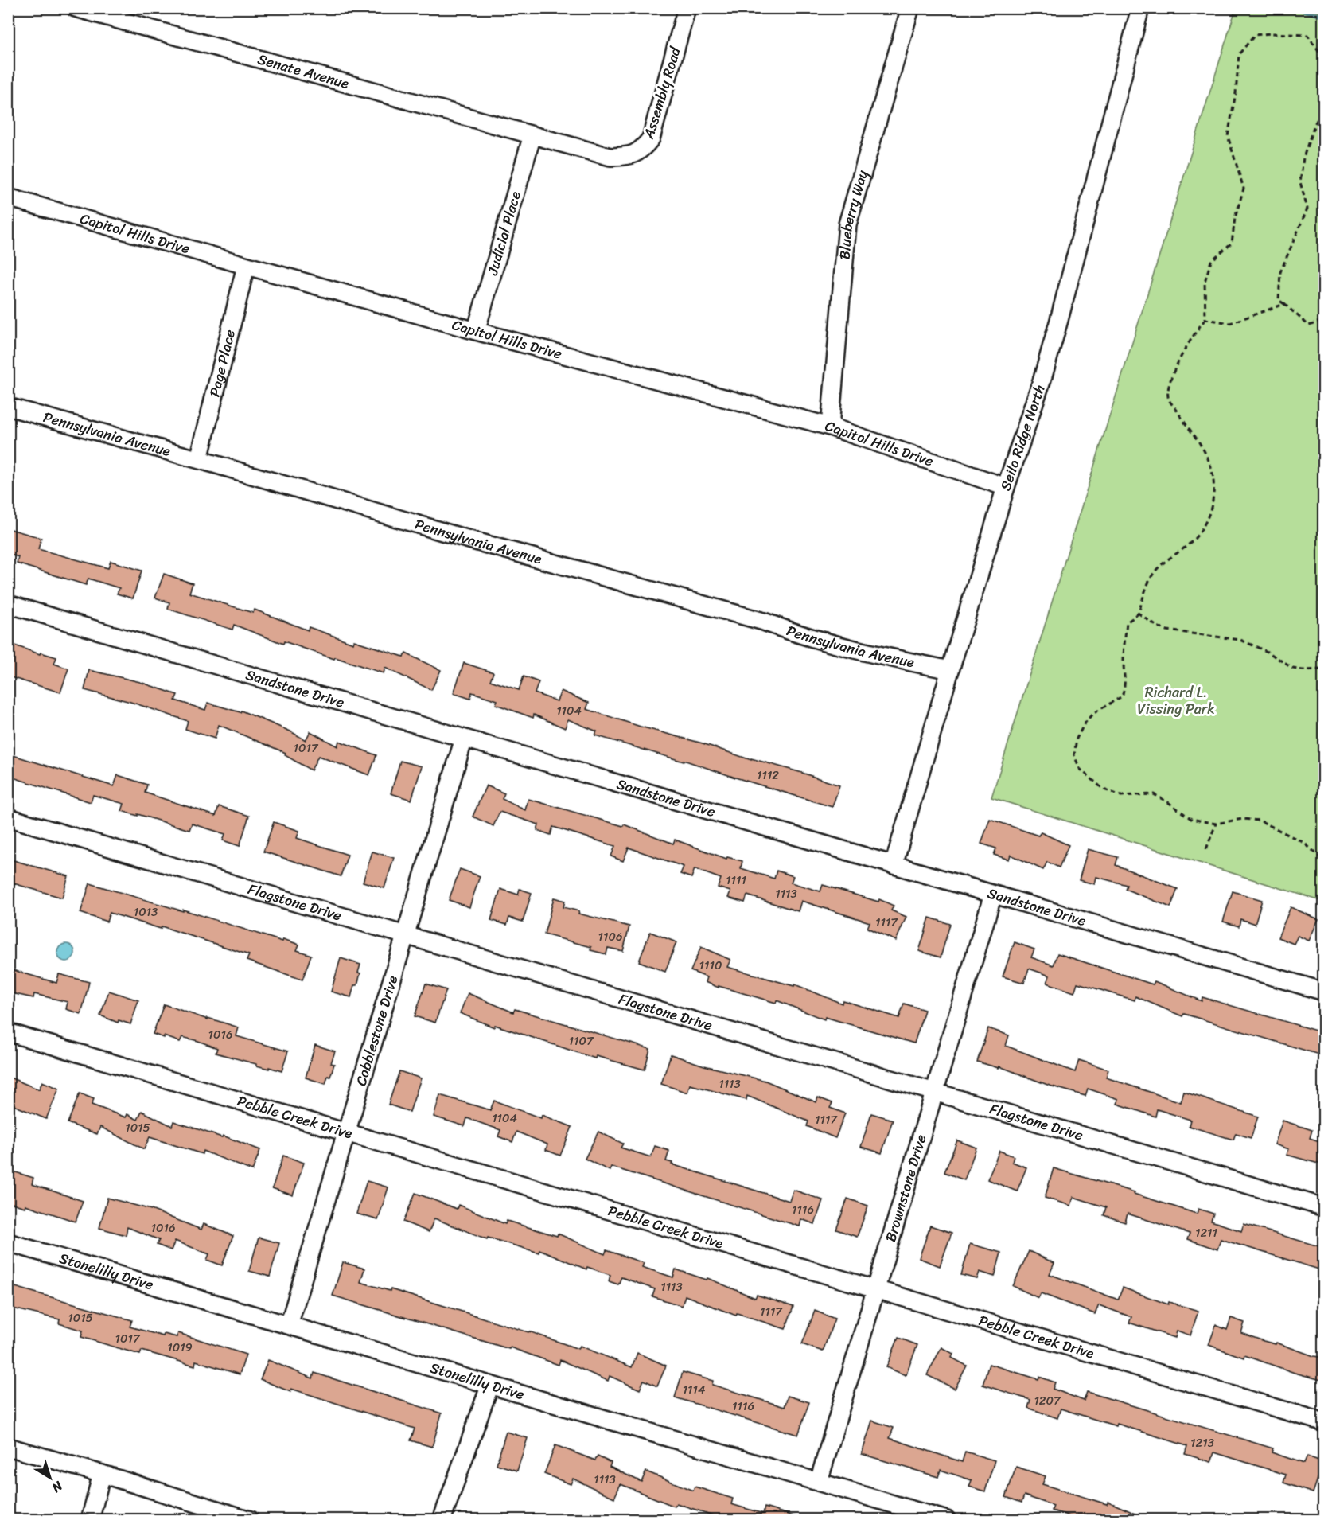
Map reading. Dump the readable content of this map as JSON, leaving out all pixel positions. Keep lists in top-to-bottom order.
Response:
{
  "streets": {
    "street": [
      "Senate Avenue",
      "Assembly Road",
      "Blueberry Way",
      "Judicial Place",
      "Capitol Hills Drive",
      "Page Place",
      "Pennsylvania Avenue",
      "Seilo Ridge North",
      "Sandstone Drive",
      "Flagstone Drive",
      "Cobblestone Drive",
      "Pebble Creek Drive",
      "Brownstone Drive",
      "Stonelilly Drive"
    ]
  },
  "crossings": [
    ["Senate Avenue", "Assembly Road"],
    ["Senate Avenue", "Judicial Place"],
    ["Assembly Road", "Judicial Place"],
    ["Blueberry Way", "Capitol Hills Drive"],
    ["Judicial Place", "Capitol Hills Drive"],
    ["Capitol Hills Drive", "Page Place"],
    ["Capitol Hills Drive", "Seilo Ridge North"],
    ["Page Place", "Pennsylvania Avenue"],
    ["Pennsylvania Avenue", "Seilo Ridge North"],
    ["Seilo Ridge North", "Sandstone Drive"],
    ["Sandstone Drive", "Cobblestone Drive"],
    ["Sandstone Drive", "Brownstone Drive"],
    ["Flagstone Drive", "Cobblestone Drive"],
    ["Flagstone Drive", "Brownstone Drive"],
    ["Cobblestone Drive", "Pebble Creek Drive"],
    ["Cobblestone Drive", "Stonelilly Drive"],
    ["Pebble Creek Drive", "Brownstone Drive"],
    ["Brownstone Drive", "Stonelilly Drive"]
  ],
  "parks": ["Richard L. Vissing Park"],
  "house_numbers": [
    "1104",
    "1017",
    "1112",
    "1111",
    "1113",
    "1013",
    "1117",
    "1106",
    "1110",
    "1016",
    "1107",
    "1113",
    "1104",
    "1117",
    "1015",
    "1116",
    "1016",
    "1211",
    "1113",
    "1117",
    "1015",
    "1017",
    "1019",
    "1114",
    "1207",
    "1116",
    "1213",
    "1113"
  ],
  "north": "bottom right"
}
